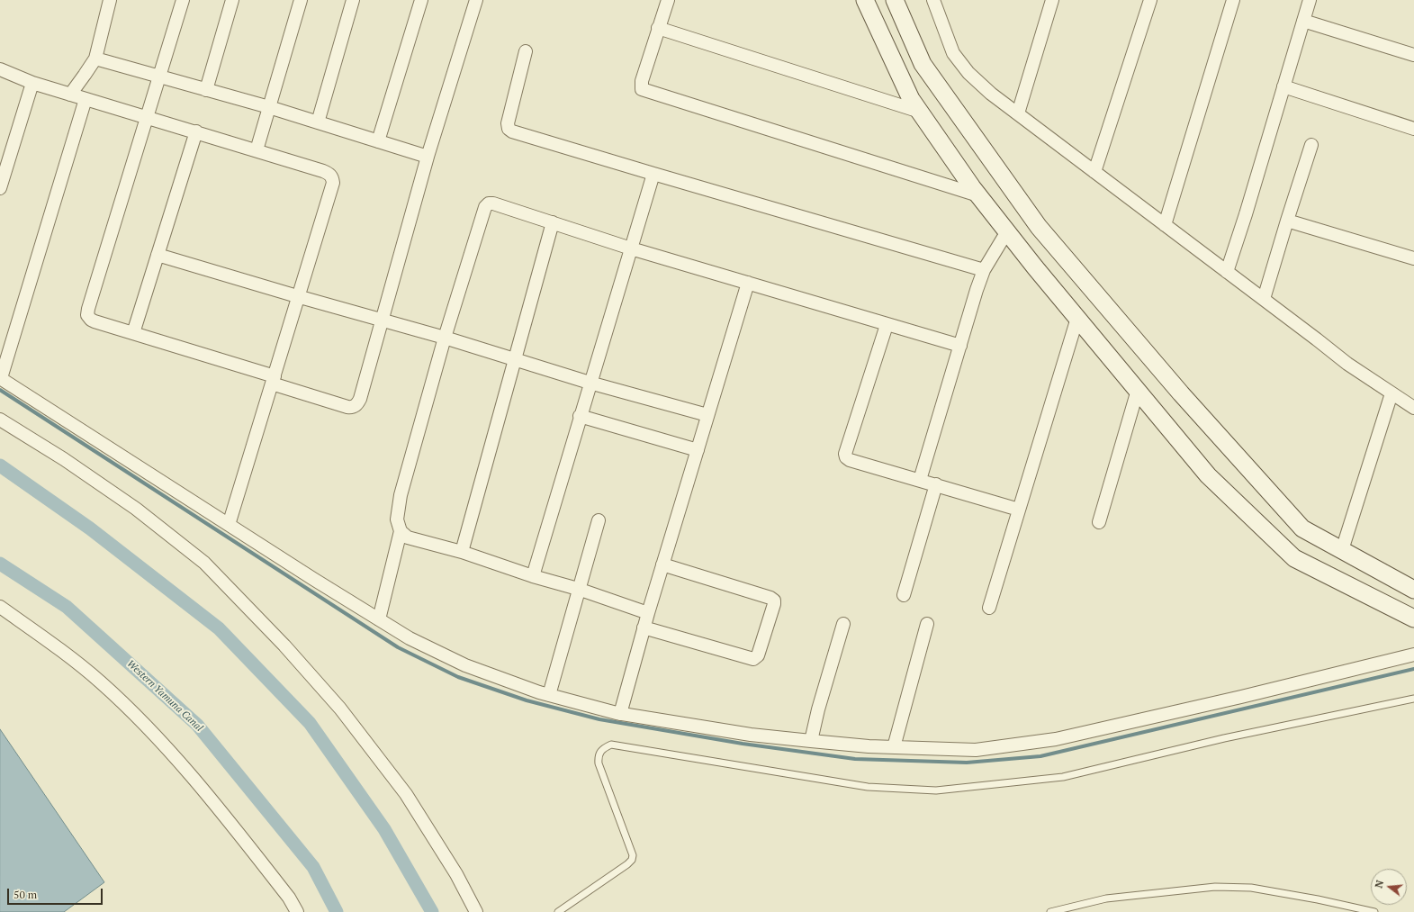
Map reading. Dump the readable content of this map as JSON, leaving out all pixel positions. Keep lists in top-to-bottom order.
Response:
{
  "water": ["Western Yamuna Canal"],
  "scale_bar": "50 m",
  "north": "left"
}
